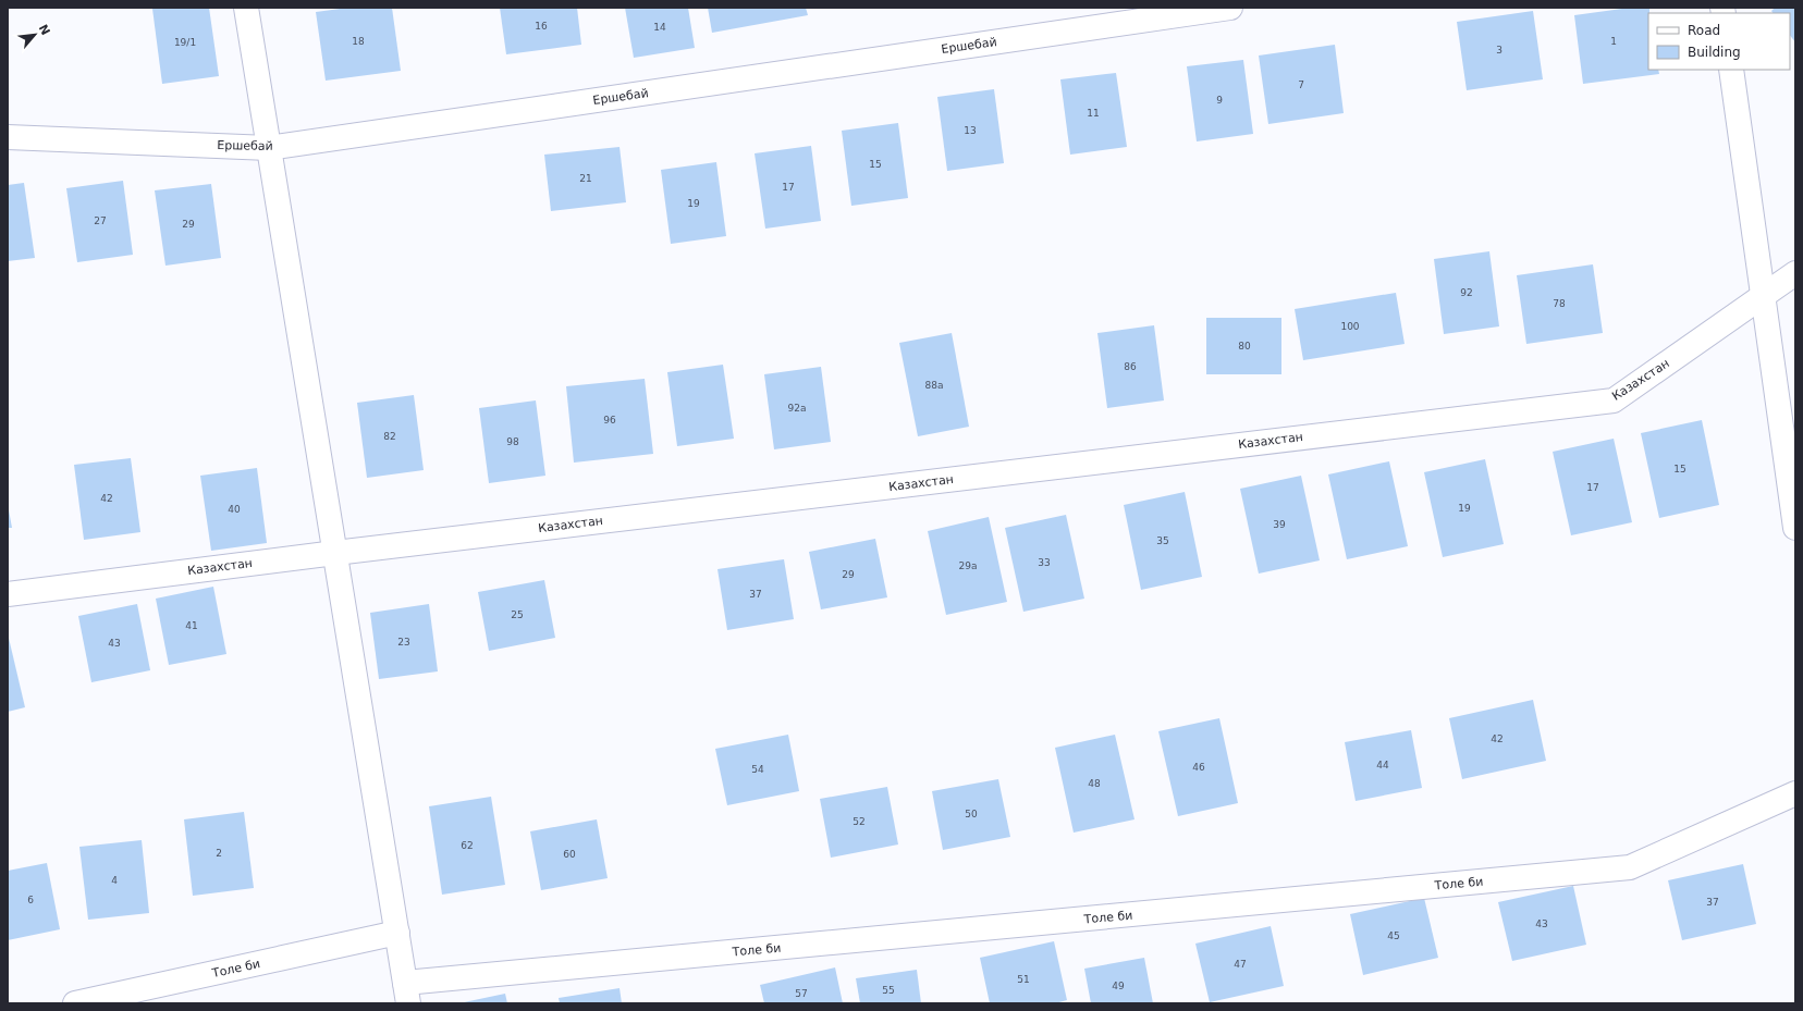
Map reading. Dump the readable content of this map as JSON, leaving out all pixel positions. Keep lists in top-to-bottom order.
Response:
{
  "streets": {
    "street": ["Ершебай", "Казахстан", "Толе би"]
  },
  "house_numbers": [
    "16",
    "14",
    "18",
    "1",
    "19/1",
    "3",
    "7",
    "9",
    "11",
    "13",
    "15",
    "21",
    "17",
    "19",
    "27",
    "29",
    "92",
    "78",
    "100",
    "80",
    "86",
    "88а",
    "92а",
    "96",
    "82",
    "98",
    "15",
    "17",
    "42",
    "19",
    "40",
    "39",
    "35",
    "33",
    "29а",
    "29",
    "37",
    "25",
    "41",
    "23",
    "43",
    "42",
    "44",
    "46",
    "54",
    "48",
    "50",
    "52",
    "62",
    "2",
    "60",
    "4",
    "6",
    "37",
    "43",
    "45",
    "47",
    "51",
    "49",
    "55",
    "57"
  ],
  "legend": ["Road", "Building"],
  "north": "top right"
}
